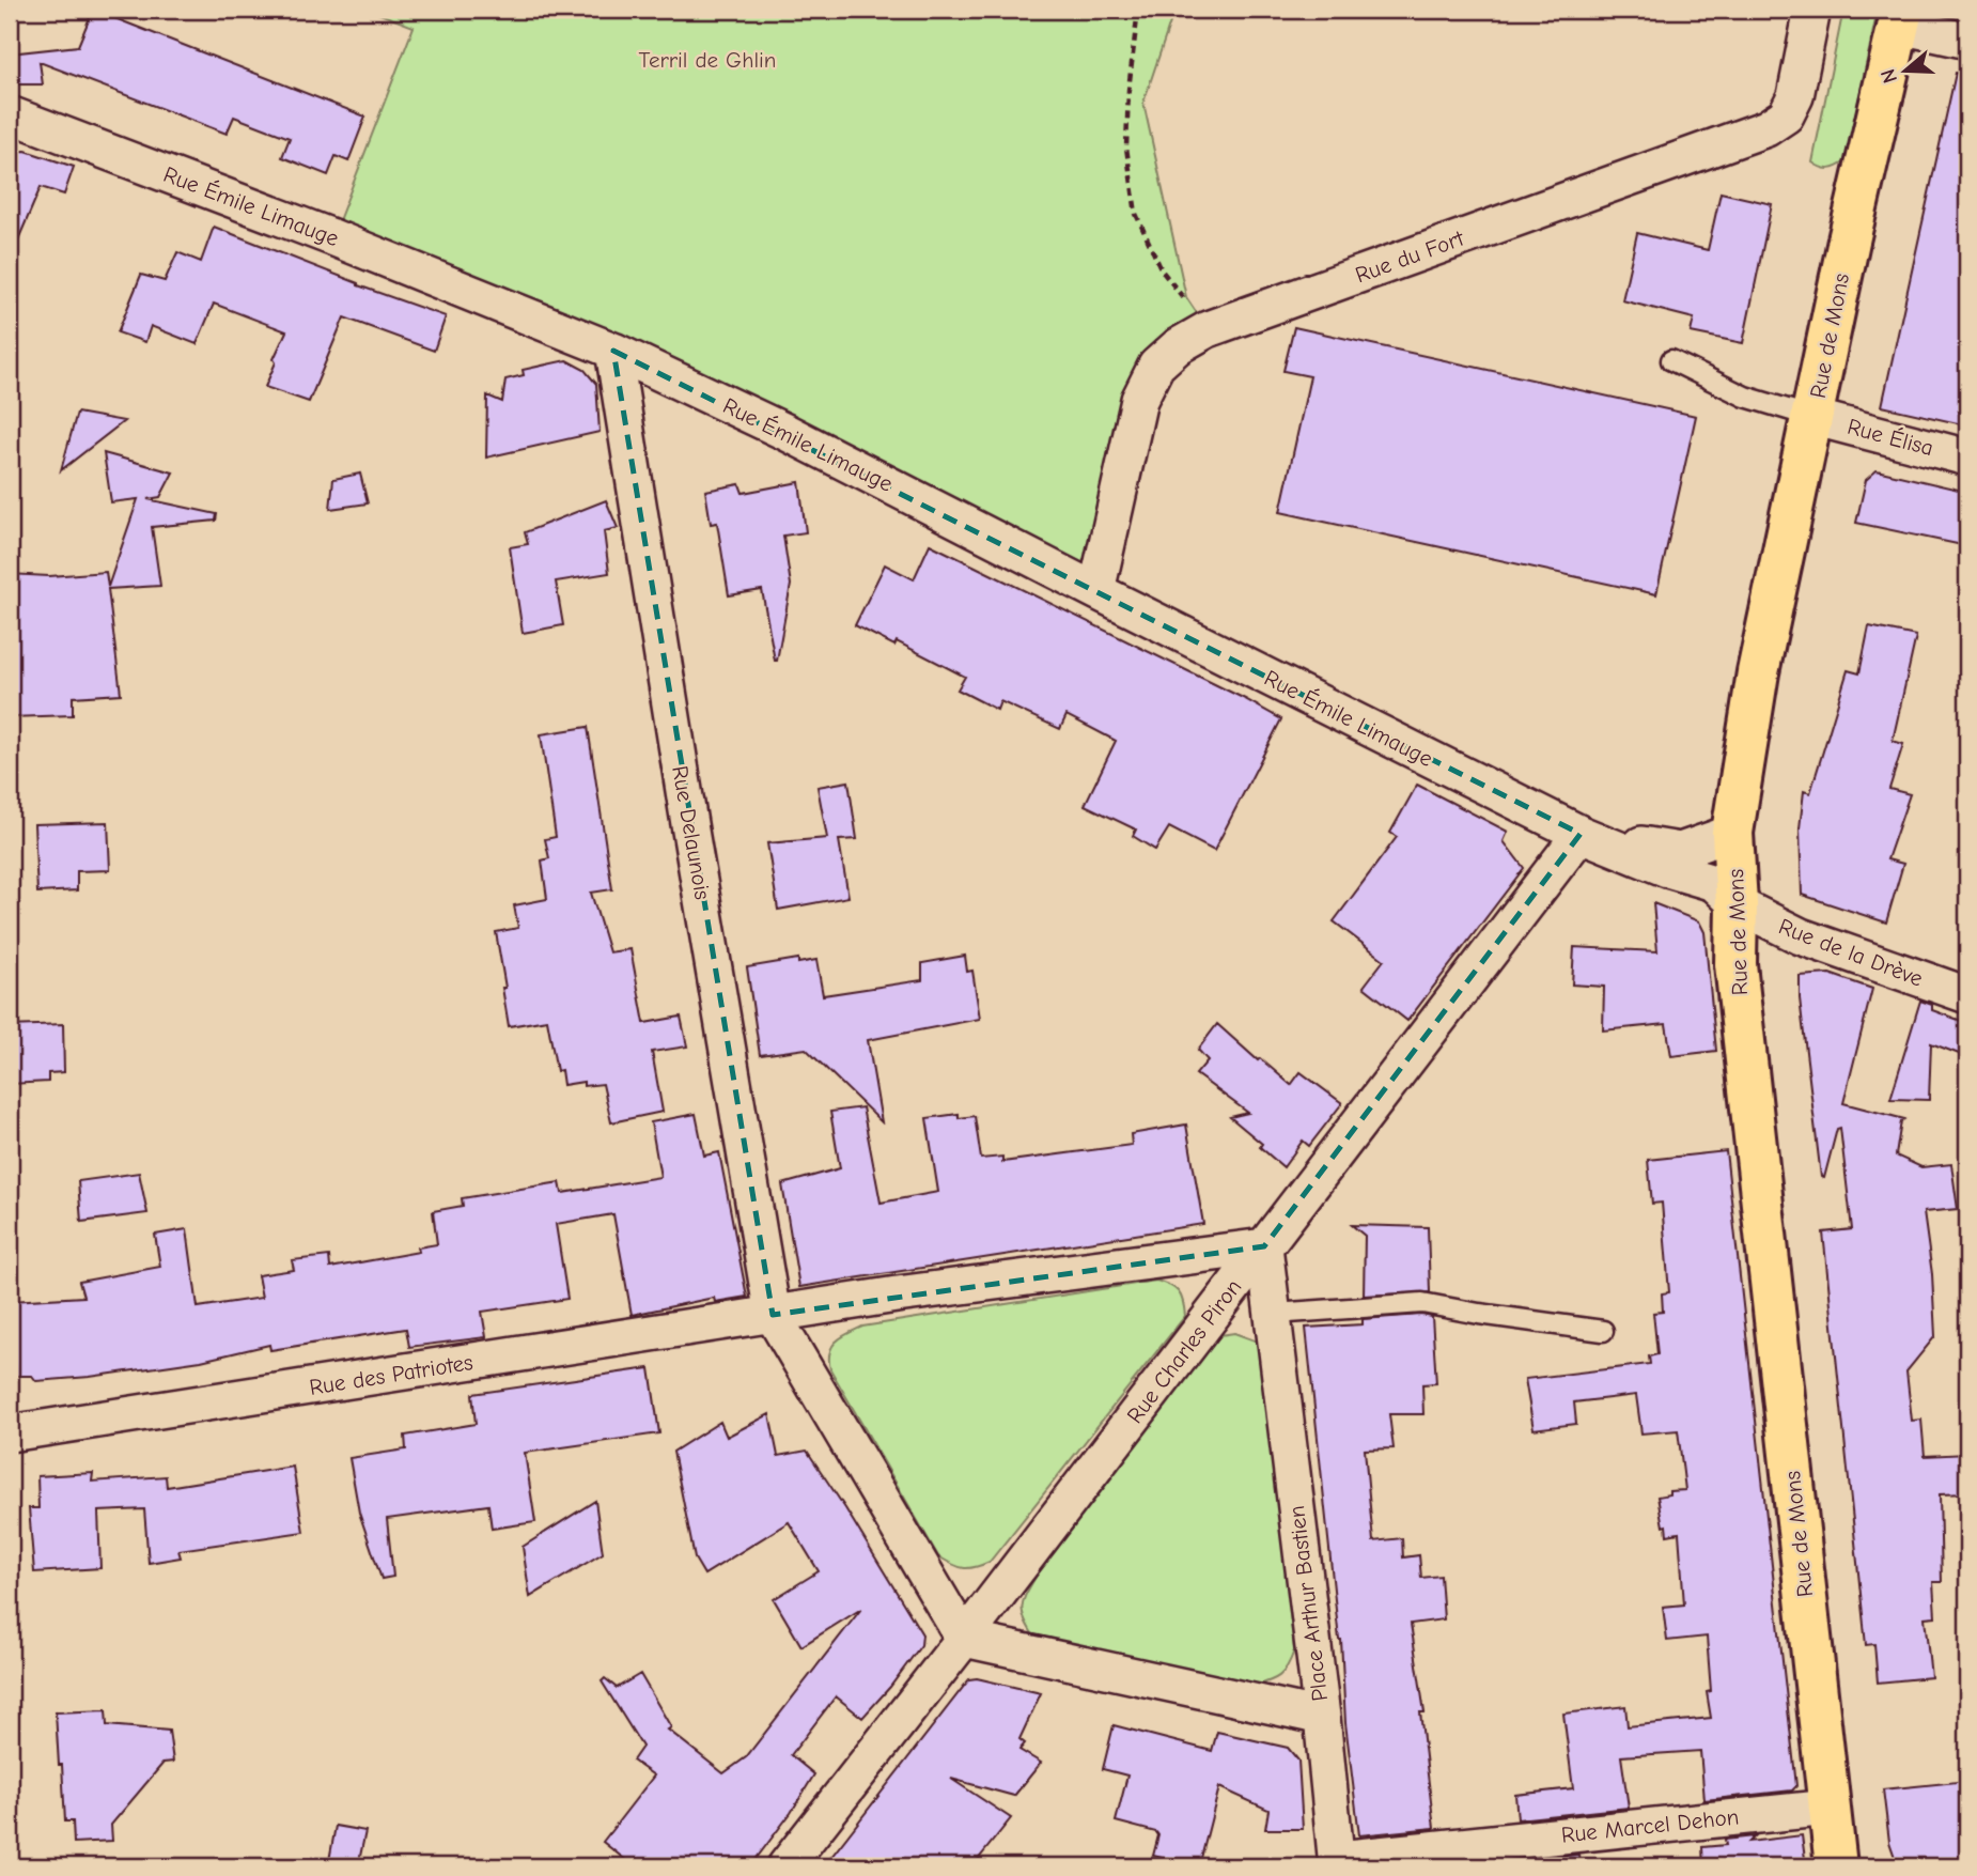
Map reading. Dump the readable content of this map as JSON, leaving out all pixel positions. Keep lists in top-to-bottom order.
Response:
{
  "streets": {
    "main road": ["Rue de Mons"],
    "street": [
      "Rue Émile Limauge",
      "Rue du Fort",
      "Rue Élisa",
      "Rue Delaunois",
      "Rue de la Drève",
      "Rue Charles Piron",
      "Rue des Patriotes",
      "Place Arthur Bastien",
      "Rue Marcel Dehon"
    ]
  },
  "crossings": [
    ["Rue Émile Limauge", "Rue du Fort"],
    ["Rue Émile Limauge", "Rue Delaunois"],
    ["Rue Émile Limauge", "Rue de la Drève"],
    ["Rue Émile Limauge", "Rue Charles Piron"],
    ["Rue de Mons", "Rue Élisa"],
    ["Rue de Mons", "Rue de la Drève"],
    ["Rue de Mons", "Rue Marcel Dehon"],
    ["Rue Delaunois", "Rue des Patriotes"],
    ["Rue de la Drève", "Rue Charles Piron"],
    ["Rue Charles Piron", "Place Arthur Bastien"]
  ],
  "parks": ["Terril de Ghlin"],
  "north": "left"
}
